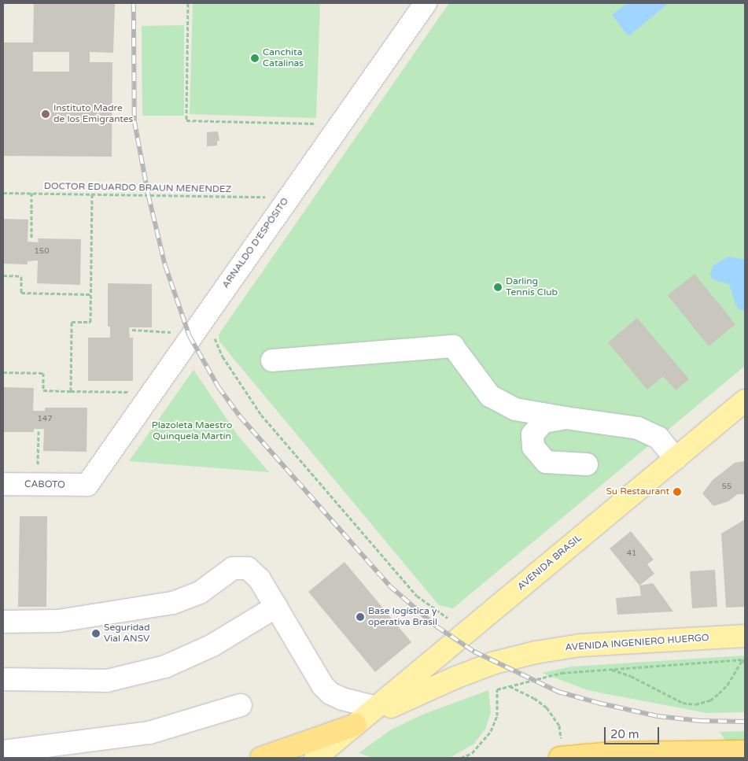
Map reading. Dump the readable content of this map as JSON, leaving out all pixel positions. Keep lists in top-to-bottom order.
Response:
{
  "streets": {
    "main road": ["AVENIDA BRASIL", "AVENIDA INGENIERO HUERGO"],
    "street": ["ARNALDO D'ESPÓSITO", "CABOTO"],
    "path": ["DOCTOR EDUARDO BRAUN MENENDEZ"]
  },
  "crossings": [
    ["ARNALDO D'ESPÓSITO", "CABOTO"],
    ["AVENIDA BRASIL", "AVENIDA INGENIERO HUERGO"]
  ],
  "parks": ["Plazoleta Maestro Quinquela Martín"],
  "places": [
    "Canchita Catalinas",
    "Instituto Madre de los Emigrantes",
    "Darling Tennis Club",
    "Su Restaurant",
    "Base logística y operativa Brasil",
    "Seguridad Vial ANSV"
  ],
  "house_numbers": [
    "150",
    "147",
    "55",
    "41"
  ],
  "scale_bar": "20 m"
}
